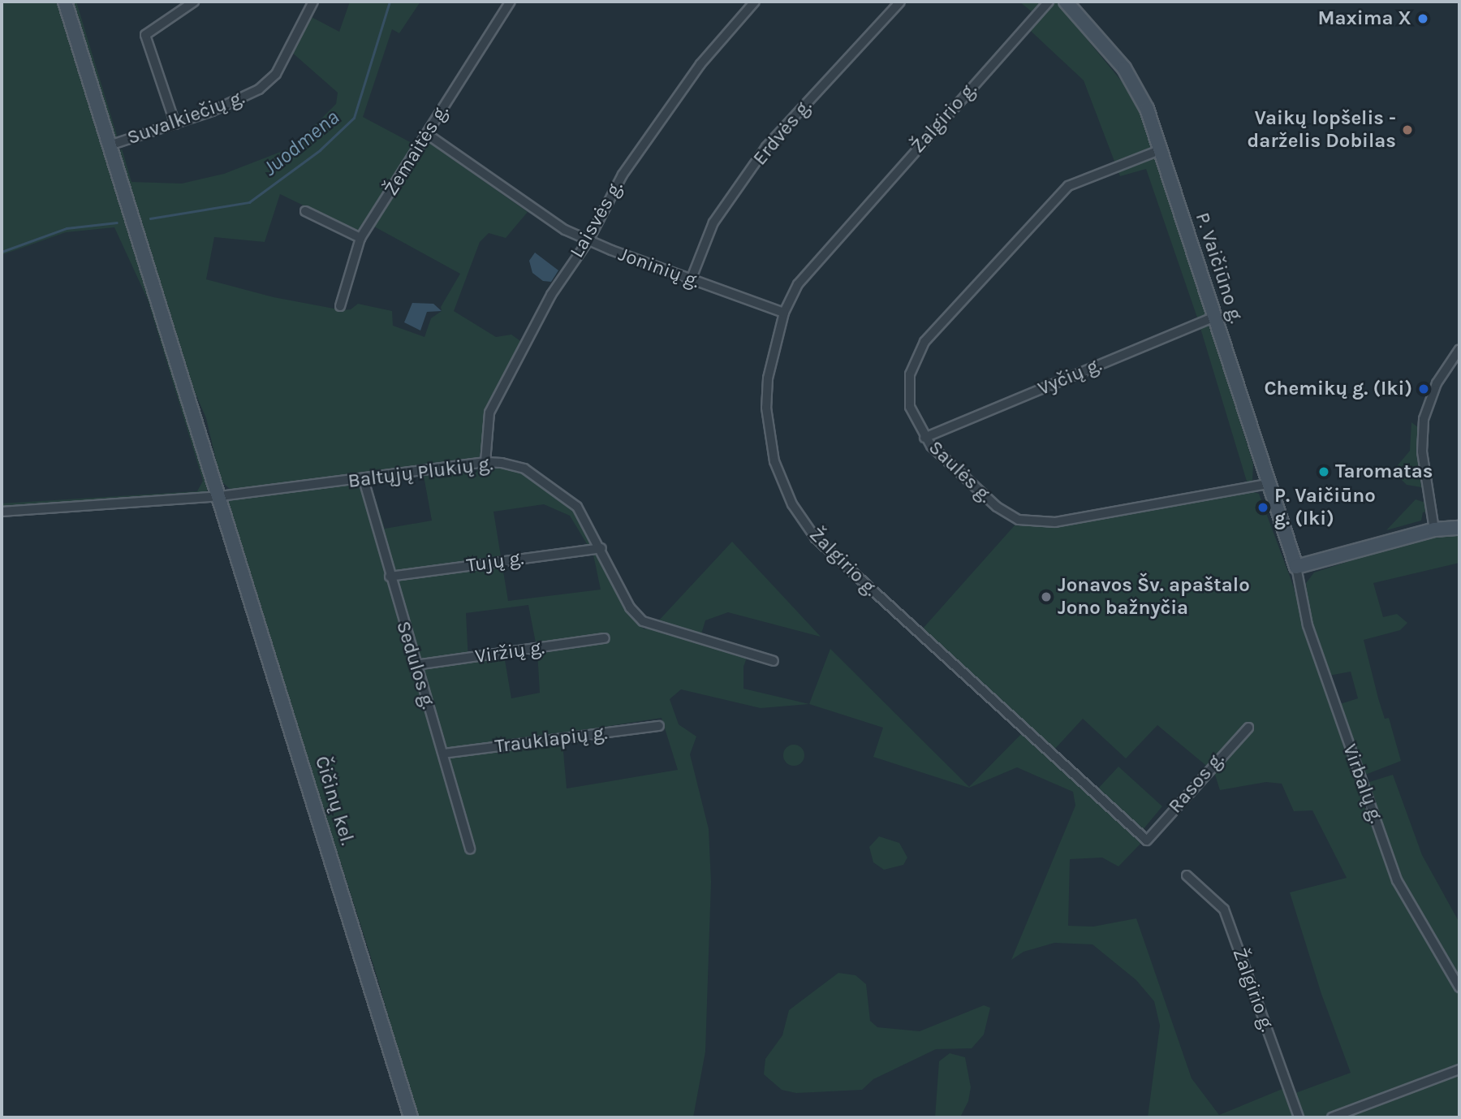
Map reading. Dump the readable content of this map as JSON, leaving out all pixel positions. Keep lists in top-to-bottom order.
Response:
{
  "streets": {
    "main road": ["P. Vaičiūno g.", "Čičinų kel."],
    "street": [
      "Suvalkiečių g.",
      "Žalgirio g.",
      "Erdvės g.",
      "Žemaitės g.",
      "Laisvės g.",
      "Joninių g.",
      "Vyčių g.",
      "Saulės g.",
      "Baltųjų Plukių g.",
      "Tujų g.",
      "Viržių g.",
      "Sedulos g.",
      "Trauklapių g.",
      "Rasos g.",
      "Virbalų g."
    ]
  },
  "crossings": [
    ["Suvalkiečių g.", "Čičinų kel."],
    ["Žalgirio g.", "Joninių g."],
    ["Žalgirio g.", "Rasos g."],
    ["Erdvės g.", "Joninių g."],
    ["Žemaitės g.", "Joninių g."],
    ["Laisvės g.", "Joninių g."],
    ["Laisvės g.", "Baltųjų Plukių g."],
    ["P. Vaičiūno g.", "Vyčių g."],
    ["P. Vaičiūno g.", "Saulės g."],
    ["P. Vaičiūno g.", "Virbalų g."],
    ["Vyčių g.", "Saulės g."],
    ["Baltųjų Plukių g.", "Tujų g."],
    ["Baltųjų Plukių g.", "Sedulos g."],
    ["Baltųjų Plukių g.", "Čičinų kel."],
    ["Tujų g.", "Sedulos g."],
    ["Viržių g.", "Sedulos g."],
    ["Sedulos g.", "Trauklapių g."]
  ],
  "water": ["Juodmena"],
  "places": [
    "Maxima X",
    "Vaikų lopšelis - darželis Dobilas",
    "Chemikų g. (Iki)",
    "Taromatas",
    "P. Vaičiūno g. (Iki)",
    "Jonavos Šv. apaštalo Jono bažnyčia"
  ]
}
